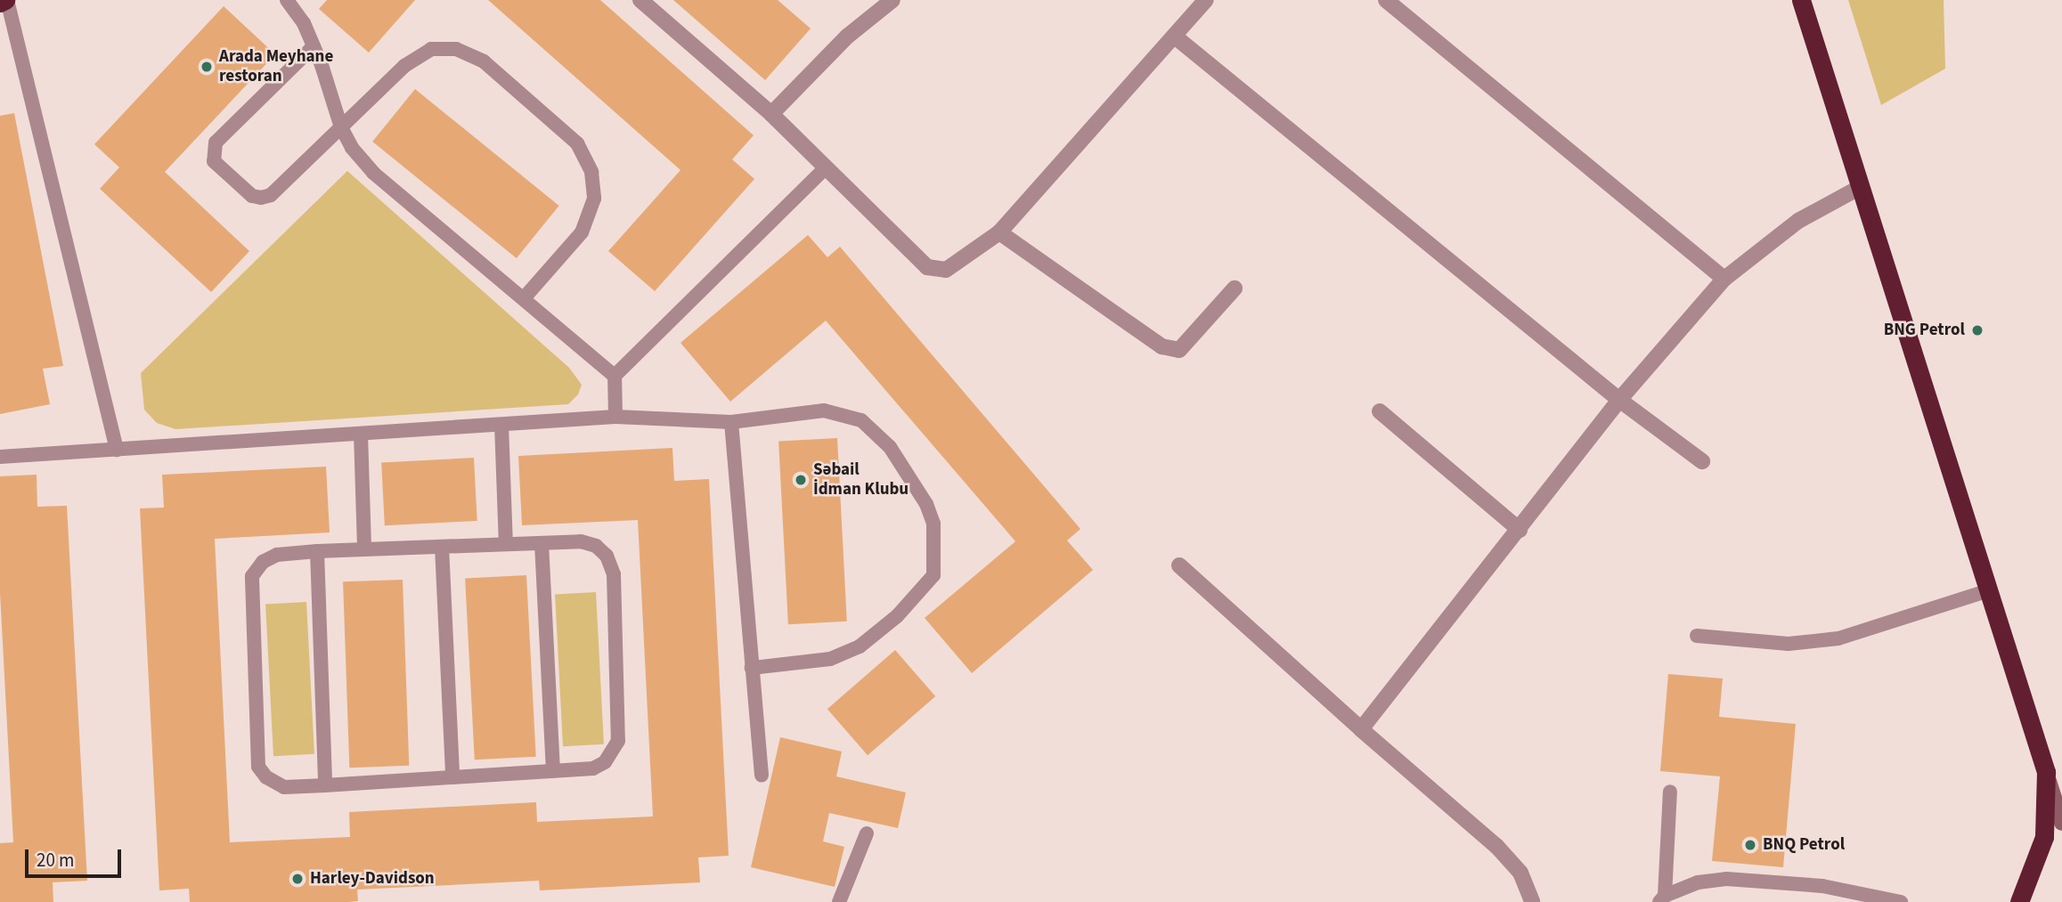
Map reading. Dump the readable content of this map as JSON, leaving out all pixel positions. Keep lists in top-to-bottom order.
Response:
{
  "places": [
    "Arada Meyhane restoran",
    "BNG Petrol",
    "Səbail İdman Klubu",
    "BNQ Petrol",
    "Harley-Davidson"
  ],
  "scale_bar": "20 m"
}
